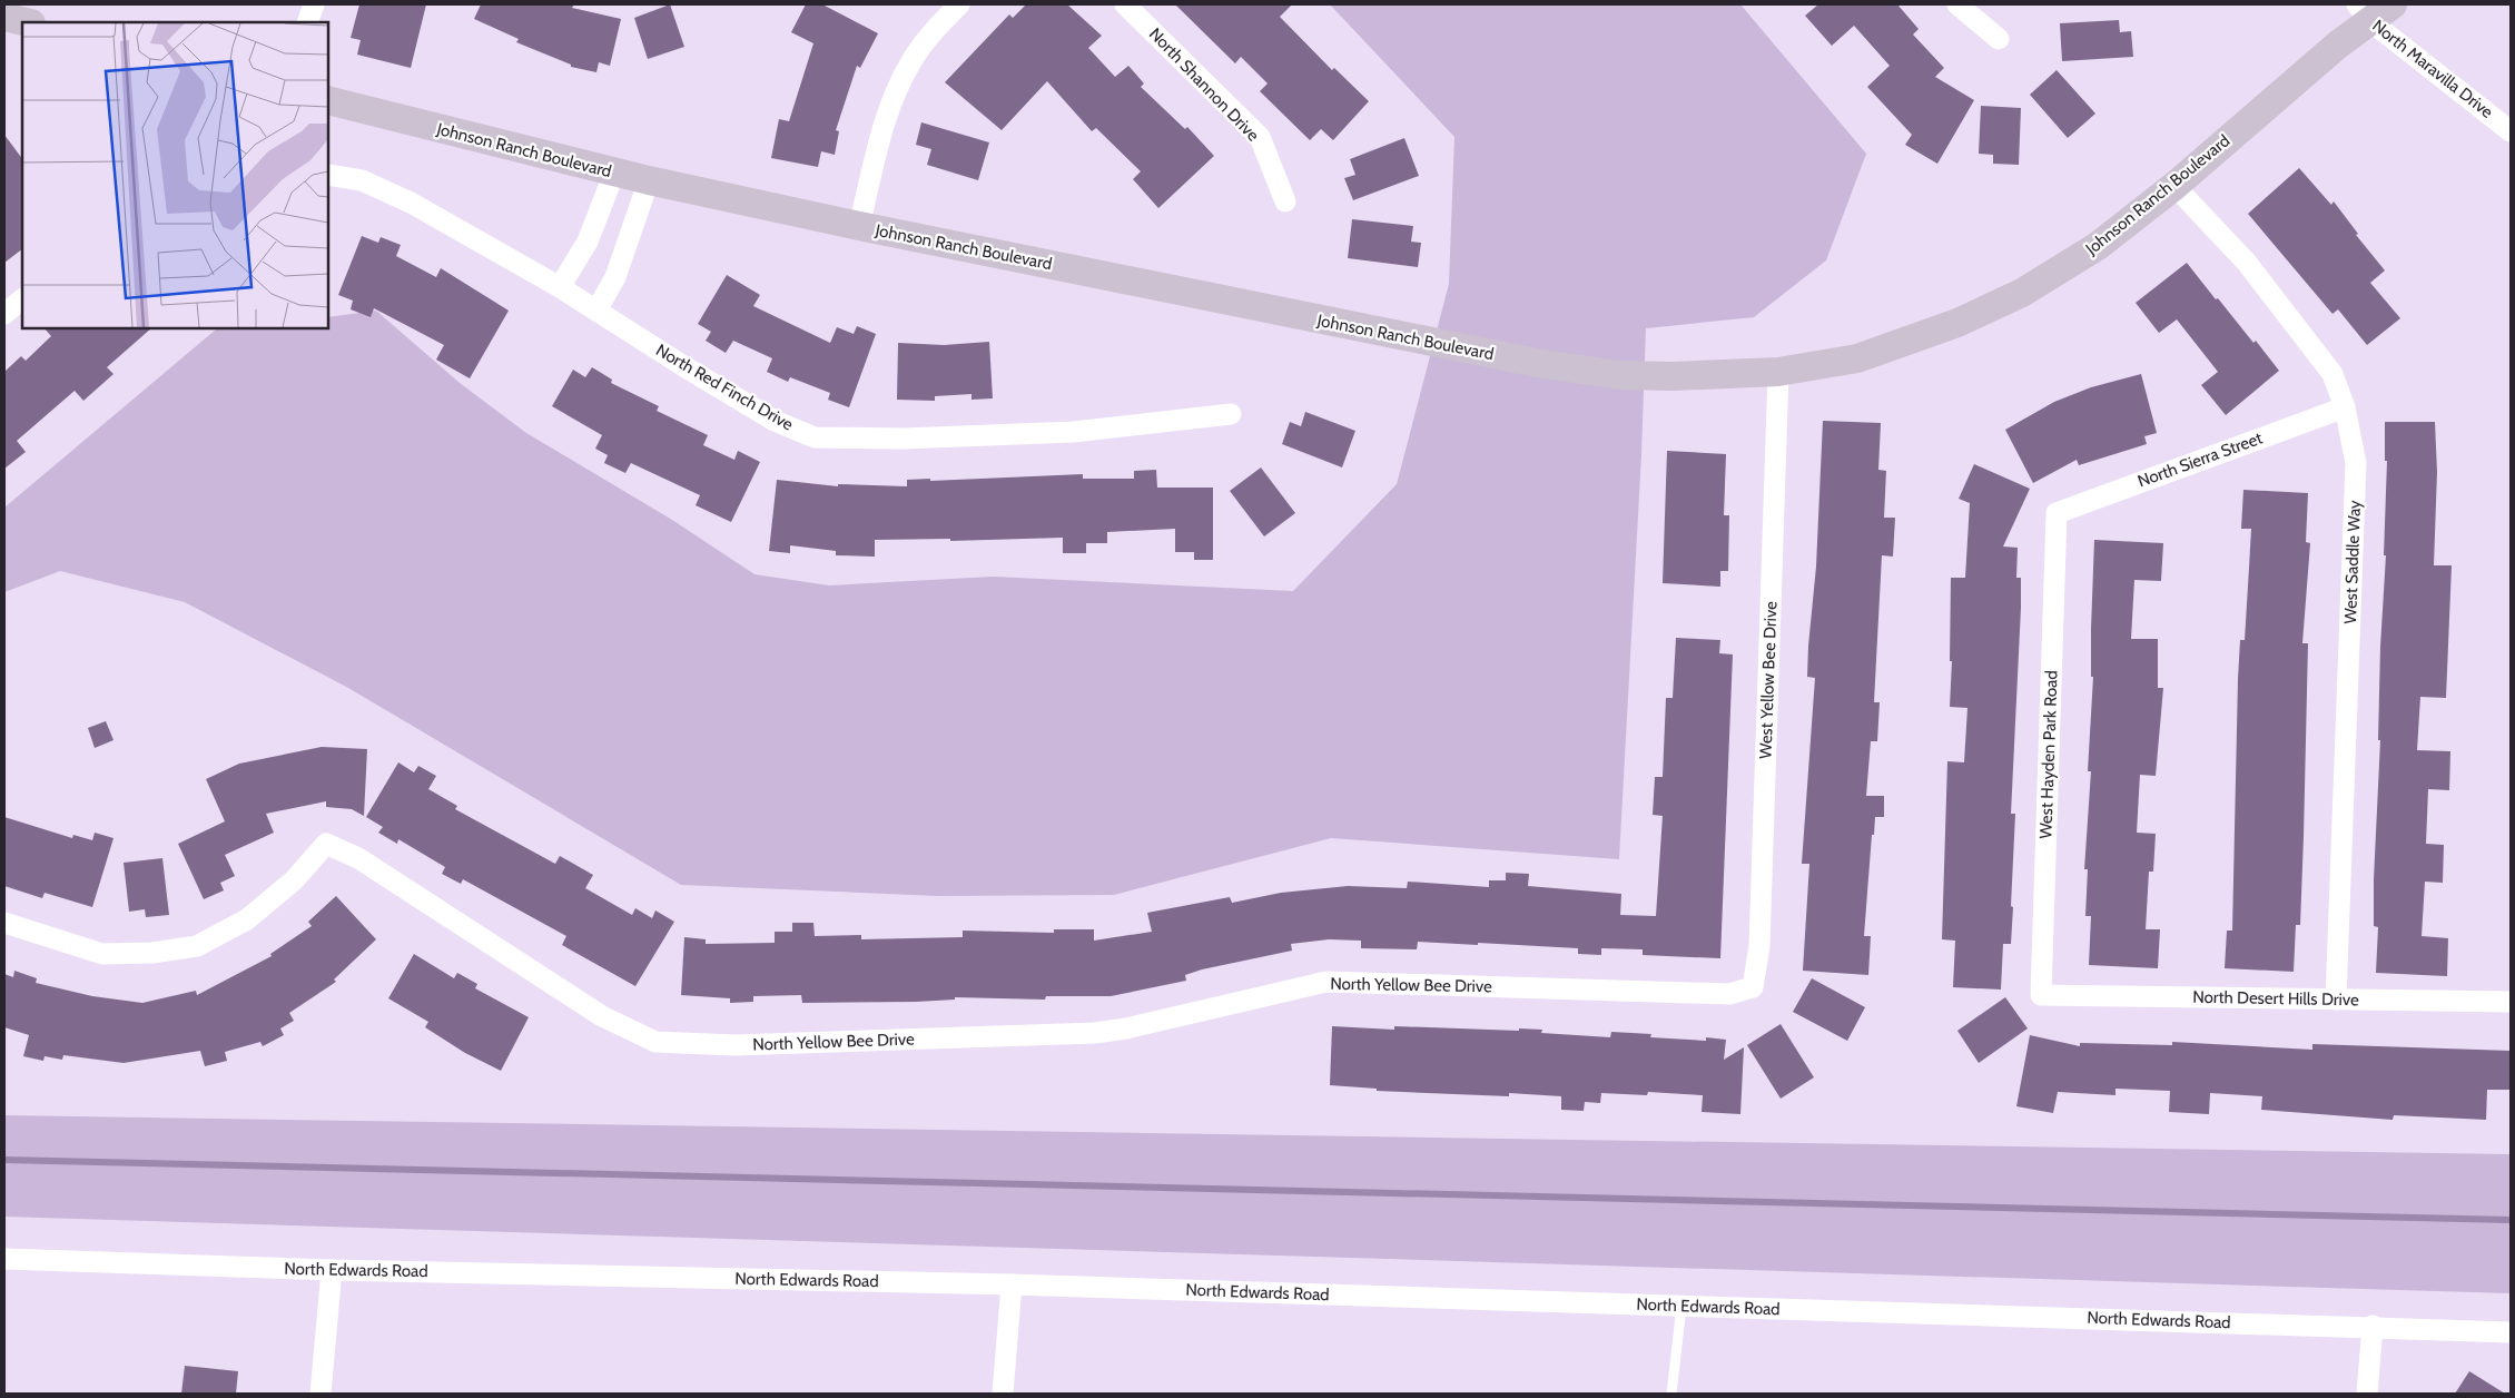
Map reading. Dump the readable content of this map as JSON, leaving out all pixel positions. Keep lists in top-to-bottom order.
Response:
{
  "streets": {
    "street": [
      "North Maravilla Drive",
      "North Shannon Drive",
      "Johnson Ranch Boulevard",
      "North Red Finch Drive",
      "North Sierra Street",
      "West Saddle Way",
      "West Yellow Bee Drive",
      "West Hayden Park Road",
      "North Yellow Bee Drive",
      "North Desert Hills Drive",
      "North Edwards Road"
    ]
  },
  "crossings": [
    ["North Maravilla Drive", "Johnson Ranch Boulevard"],
    ["Johnson Ranch Boulevard", "West Saddle Way"],
    ["Johnson Ranch Boulevard", "West Yellow Bee Drive"],
    ["North Sierra Street", "West Saddle Way"],
    ["North Sierra Street", "West Hayden Park Road"],
    ["West Saddle Way", "North Desert Hills Drive"],
    ["West Yellow Bee Drive", "North Yellow Bee Drive"],
    ["West Hayden Park Road", "North Desert Hills Drive"]
  ]
}
